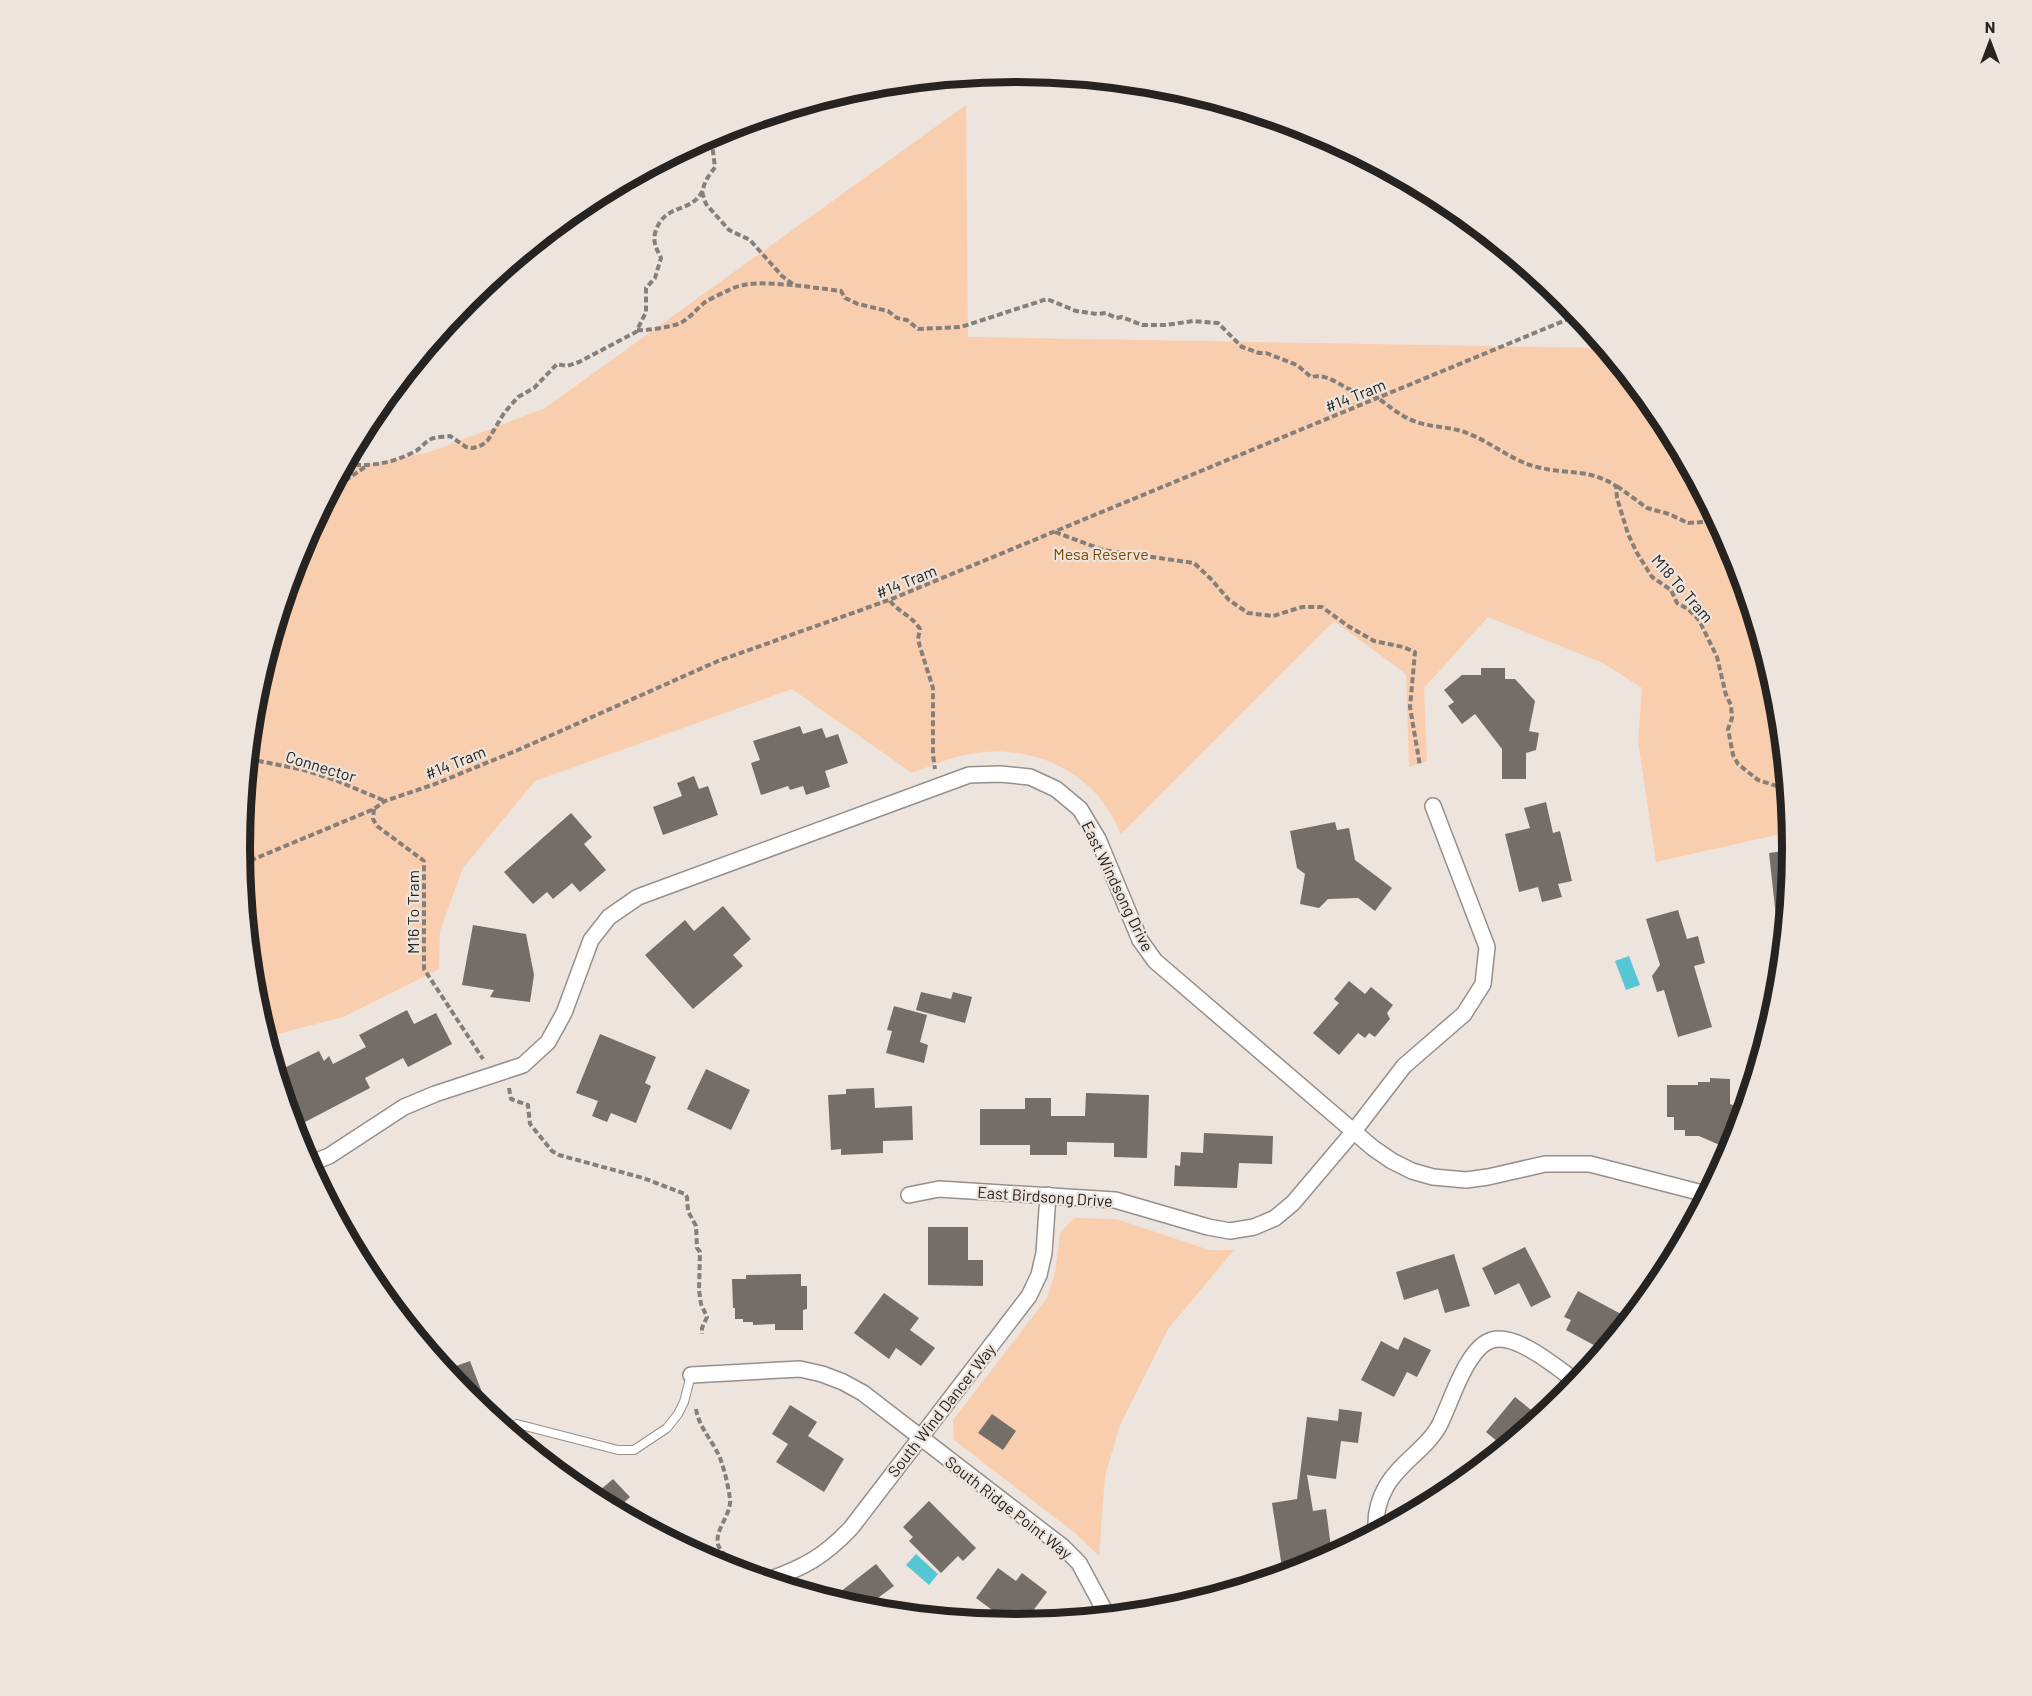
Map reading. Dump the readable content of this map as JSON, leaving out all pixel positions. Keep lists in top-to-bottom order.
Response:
{
  "streets": {
    "street": [
      "East Windsong Drive",
      "East Birdsong Drive",
      "South Wind Dancer Way",
      "South Ridge Point Way"
    ],
    "path": [
      "#14 Tram",
      "M18 To Tram",
      "Connector",
      "M16 To Tram"
    ]
  },
  "crossings": [
    ["#14 Tram", "Connector"],
    ["#14 Tram", "M16 To Tram"],
    ["East Windsong Drive", "East Birdsong Drive"],
    ["East Birdsong Drive", "South Wind Dancer Way"],
    ["South Wind Dancer Way", "South Ridge Point Way"]
  ],
  "parks": ["Mesa Reserve"],
  "north": "top"
}
